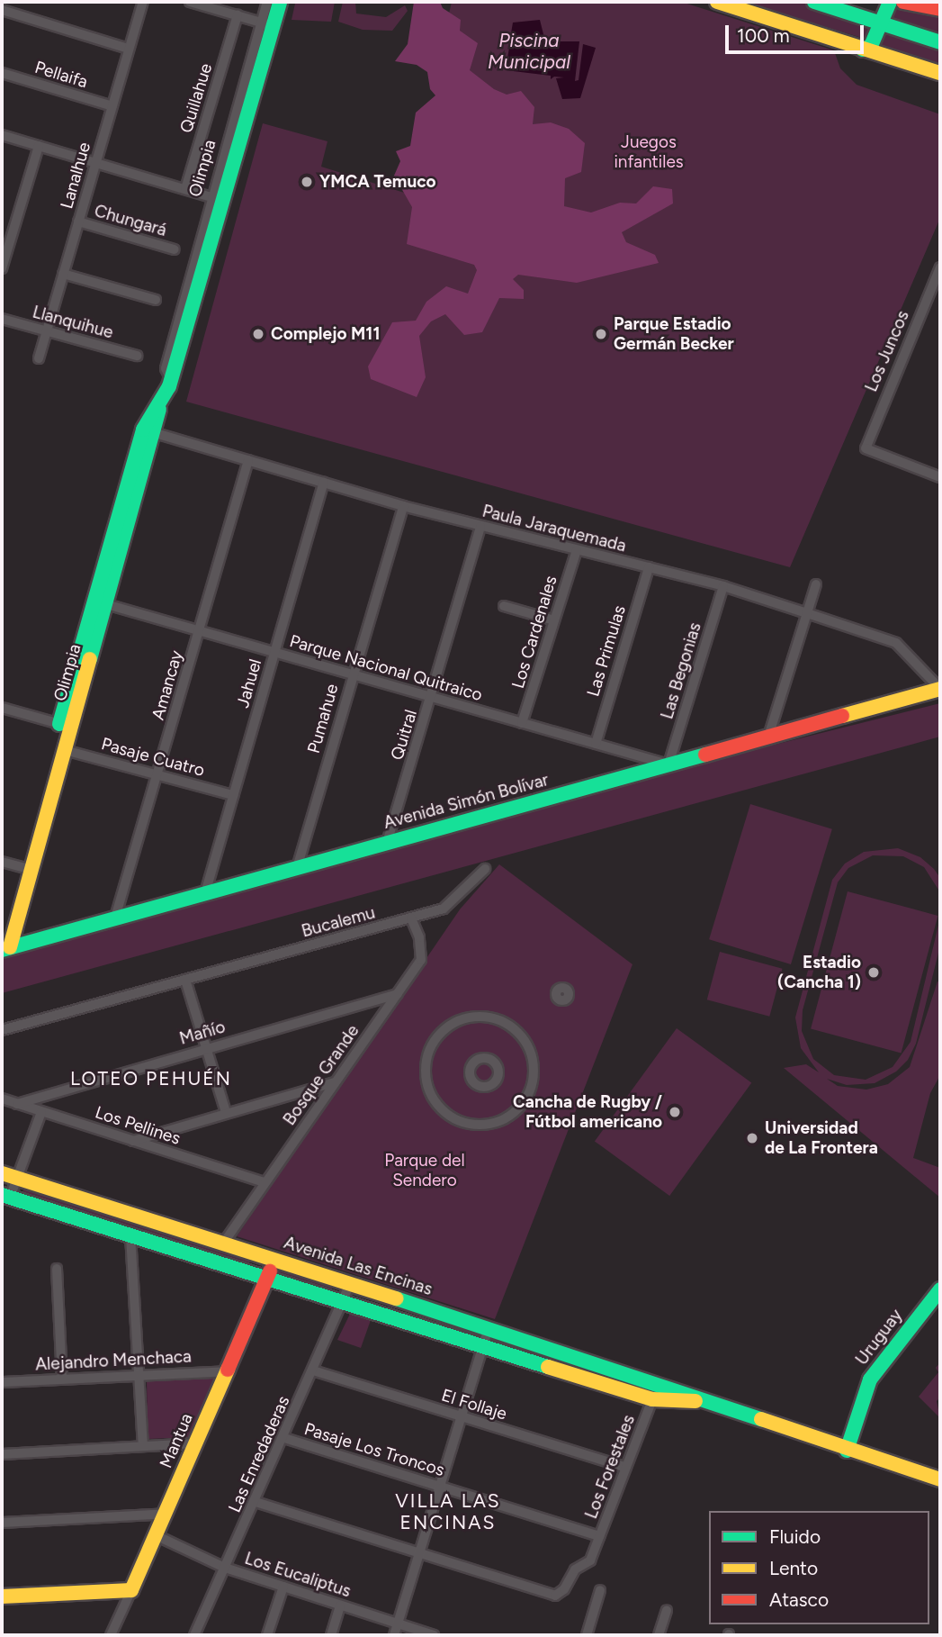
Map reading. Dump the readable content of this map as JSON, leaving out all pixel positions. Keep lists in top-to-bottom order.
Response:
{
  "streets": {
    "street": [
      "Pellaifa",
      "Quillahue",
      "Olimpia",
      "Lanalhue",
      "Chungará",
      "Llanquihue",
      "Los Juncos",
      "Paula Jaraquemada",
      "Los Cardenales",
      "Las Primulas",
      "Parque Nacional Quitraico",
      "Las Begonias",
      "Jahuel",
      "Amancay",
      "Pumahue",
      "Quitral",
      "Pasaje Cuatro",
      "Avenida Simón Bolívar",
      "Bucalemu",
      "Mañío",
      "Bosque Grande",
      "Los Pellines",
      "Avenida Las Encinas",
      "Uruguay",
      "Alejandro Menchaca",
      "El Follaje",
      "Mantua",
      "Pasaje Los Troncos",
      "Las Enredaderas",
      "Los Forestales",
      "Los Eucaliptus"
    ]
  },
  "crossings": [
    ["Pellaifa", "Lanalhue"],
    ["Olimpia", "Paula Jaraquemada"],
    ["Olimpia", "Parque Nacional Quitraico"],
    ["Olimpia", "Pasaje Cuatro"],
    ["Olimpia", "Avenida Simón Bolívar"],
    ["Lanalhue", "Chungará"],
    ["Lanalhue", "Llanquihue"],
    ["Paula Jaraquemada", "Los Cardenales"],
    ["Paula Jaraquemada", "Las Primulas"],
    ["Paula Jaraquemada", "Las Begonias"],
    ["Paula Jaraquemada", "Jahuel"],
    ["Paula Jaraquemada", "Amancay"],
    ["Paula Jaraquemada", "Pumahue"],
    ["Paula Jaraquemada", "Quitral"],
    ["Paula Jaraquemada", "Avenida Simón Bolívar"],
    ["Los Cardenales", "Parque Nacional Quitraico"],
    ["Las Primulas", "Parque Nacional Quitraico"],
    ["Parque Nacional Quitraico", "Las Begonias"],
    ["Parque Nacional Quitraico", "Jahuel"],
    ["Parque Nacional Quitraico", "Amancay"],
    ["Parque Nacional Quitraico", "Pumahue"],
    ["Parque Nacional Quitraico", "Quitral"],
    ["Parque Nacional Quitraico", "Avenida Simón Bolívar"],
    ["Las Begonias", "Avenida Simón Bolívar"],
    ["Jahuel", "Pasaje Cuatro"],
    ["Jahuel", "Avenida Simón Bolívar"],
    ["Amancay", "Pasaje Cuatro"],
    ["Amancay", "Avenida Simón Bolívar"],
    ["Pumahue", "Avenida Simón Bolívar"],
    ["Quitral", "Avenida Simón Bolívar"],
    ["Bucalemu", "Bosque Grande"],
    ["Mañío", "Bosque Grande"],
    ["Mañío", "Los Pellines"],
    ["Bosque Grande", "Los Pellines"],
    ["Bosque Grande", "Avenida Las Encinas"],
    ["Avenida Las Encinas", "Uruguay"],
    ["Avenida Las Encinas", "Mantua"],
    ["Avenida Las Encinas", "Las Enredaderas"],
    ["Avenida Las Encinas", "Los Forestales"],
    ["Alejandro Menchaca", "Mantua"],
    ["El Follaje", "Las Enredaderas"],
    ["El Follaje", "Los Forestales"],
    ["Mantua", "Los Eucaliptus"],
    ["Pasaje Los Troncos", "Las Enredaderas"],
    ["Pasaje Los Troncos", "Los Forestales"],
    ["Las Enredaderas", "Los Eucaliptus"]
  ],
  "districts": ["LOTEO PEHUÉN", "VILLA LAS ENCINAS"],
  "water": ["Piscina Municipal"],
  "parks": ["Juegos infantiles", "Parque del Sendero"],
  "places": [
    "YMCA Temuco",
    "Complejo M11",
    "Parque Estadio Germán Becker",
    "Estadio (Cancha 1)",
    "Cancha de Rugby / Fútbol americano",
    "Universidad de La Frontera"
  ],
  "legend": ["Fluido", "Lento", "Atasco"],
  "scale_bar": "100 m"
}
